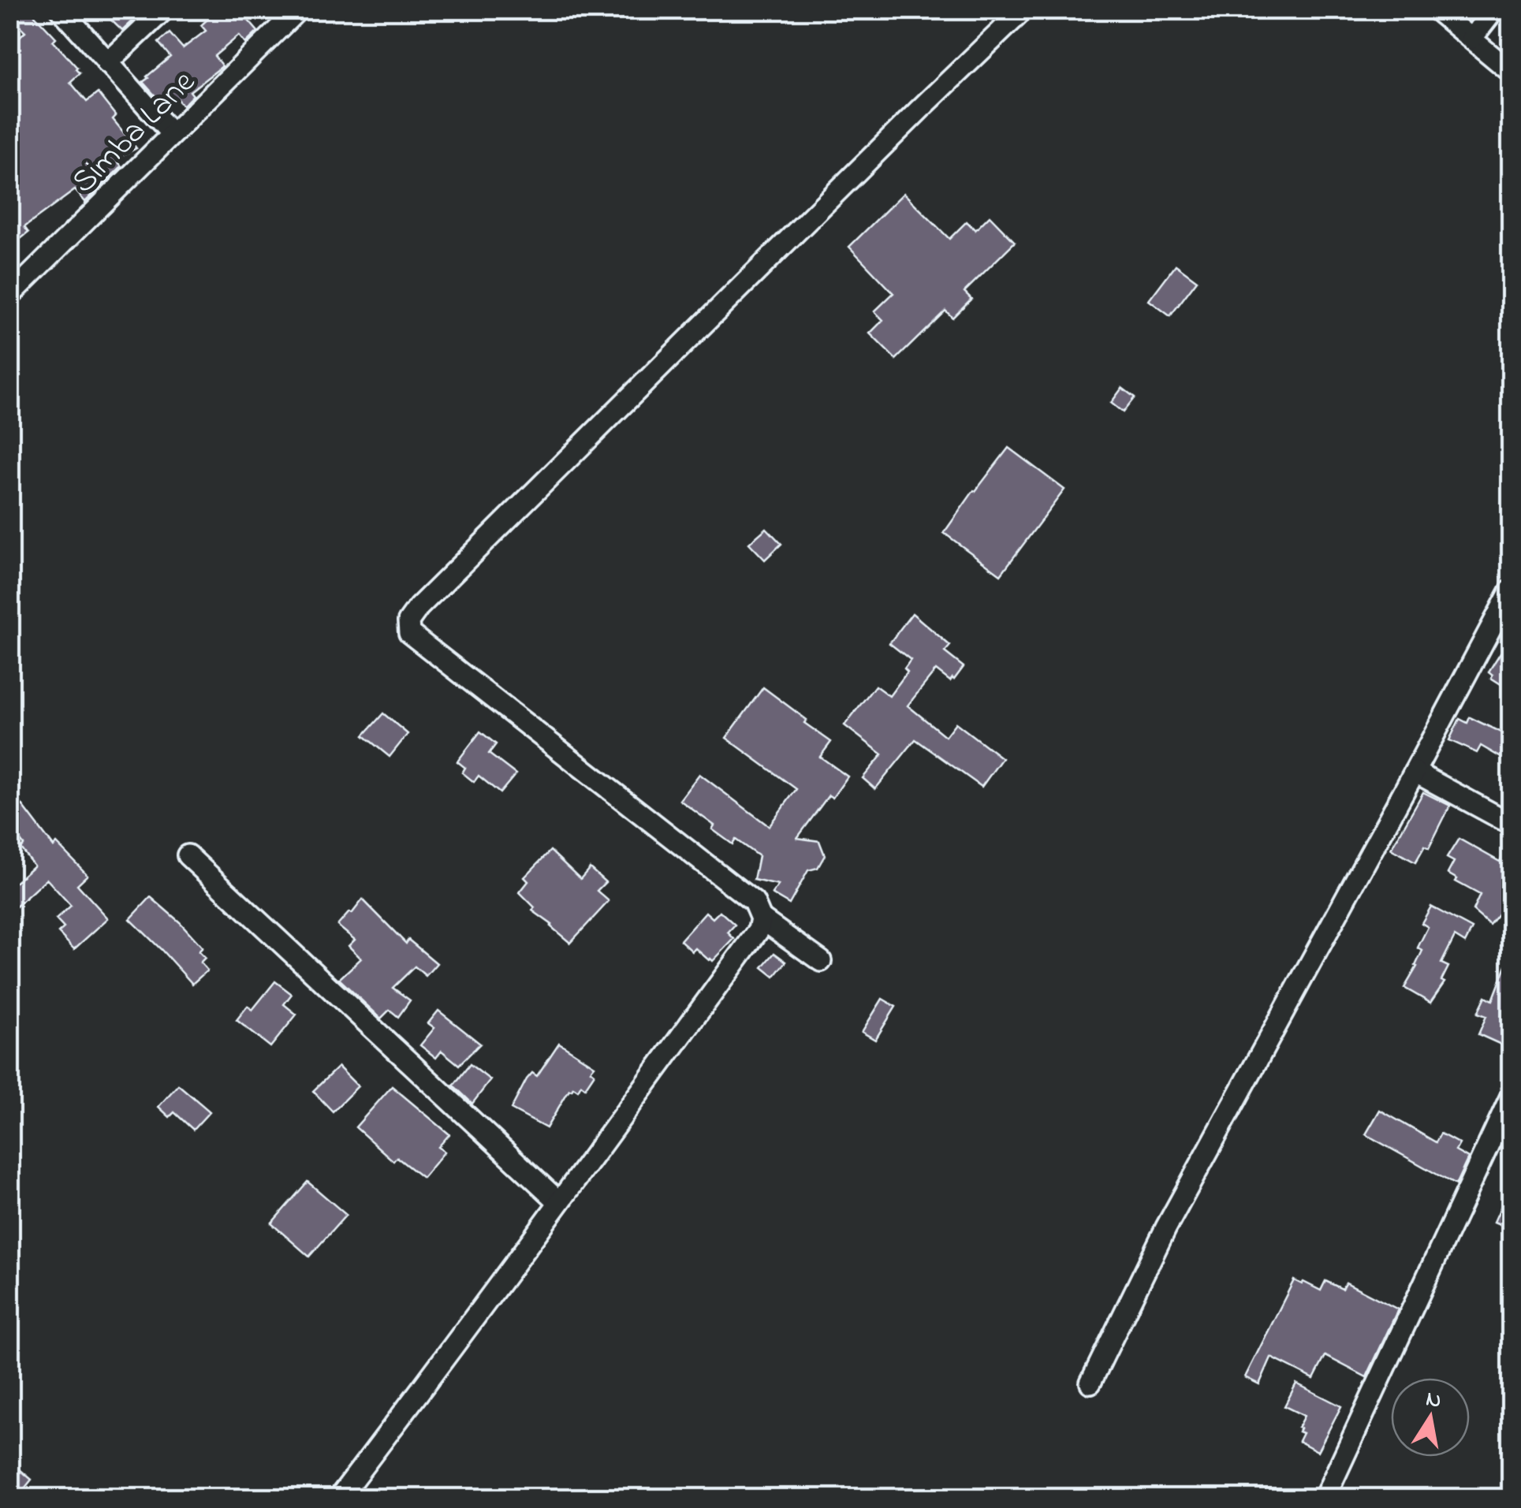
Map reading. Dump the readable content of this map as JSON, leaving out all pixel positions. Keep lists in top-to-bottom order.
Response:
{
  "streets": {
    "street": ["Simba Lane"]
  },
  "north": "top"
}
